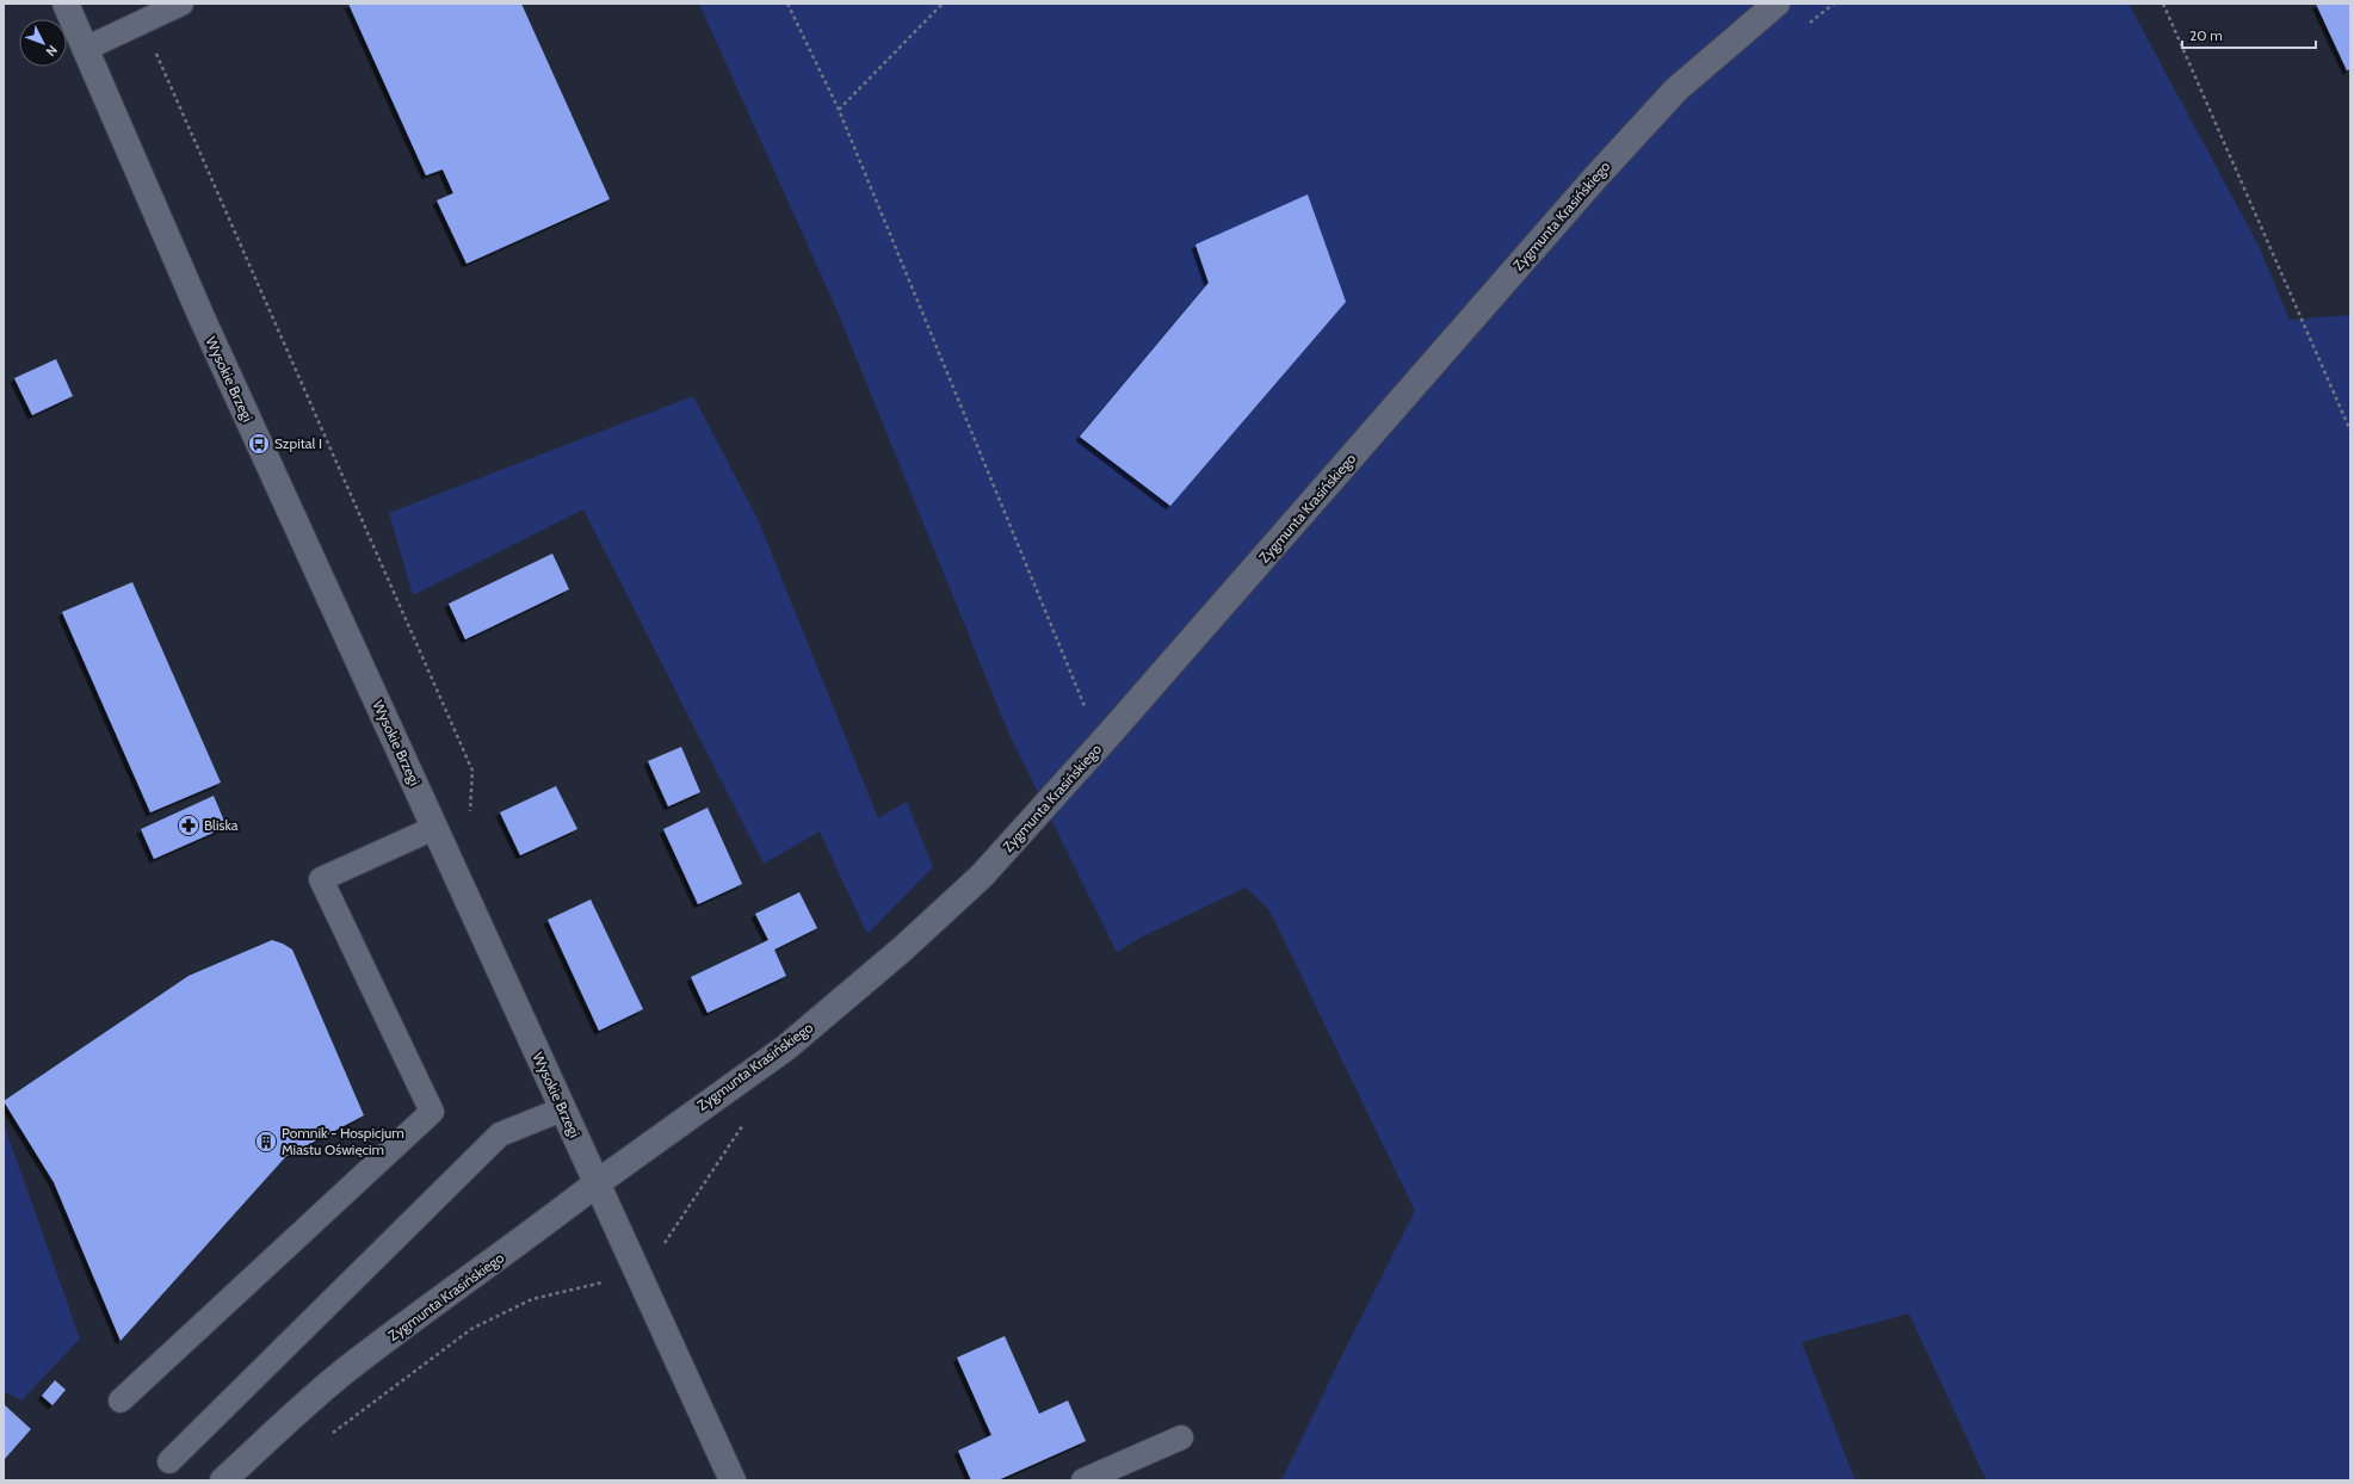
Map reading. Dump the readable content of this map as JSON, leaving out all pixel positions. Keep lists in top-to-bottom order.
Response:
{
  "streets": {
    "street": ["Zygmunta Krasińskiego", "Wysokie Brzegi"]
  },
  "crossings": [
    ["Zygmunta Krasińskiego", "Wysokie Brzegi"]
  ],
  "places": {
    "bus stop": ["Szpital I"],
    "pharmacy": ["Bliska"],
    "building": ["Pomnik - Hospicjum Miastu Oświęcim"]
  },
  "scale_bar": "20 m",
  "north": "bottom right"
}
